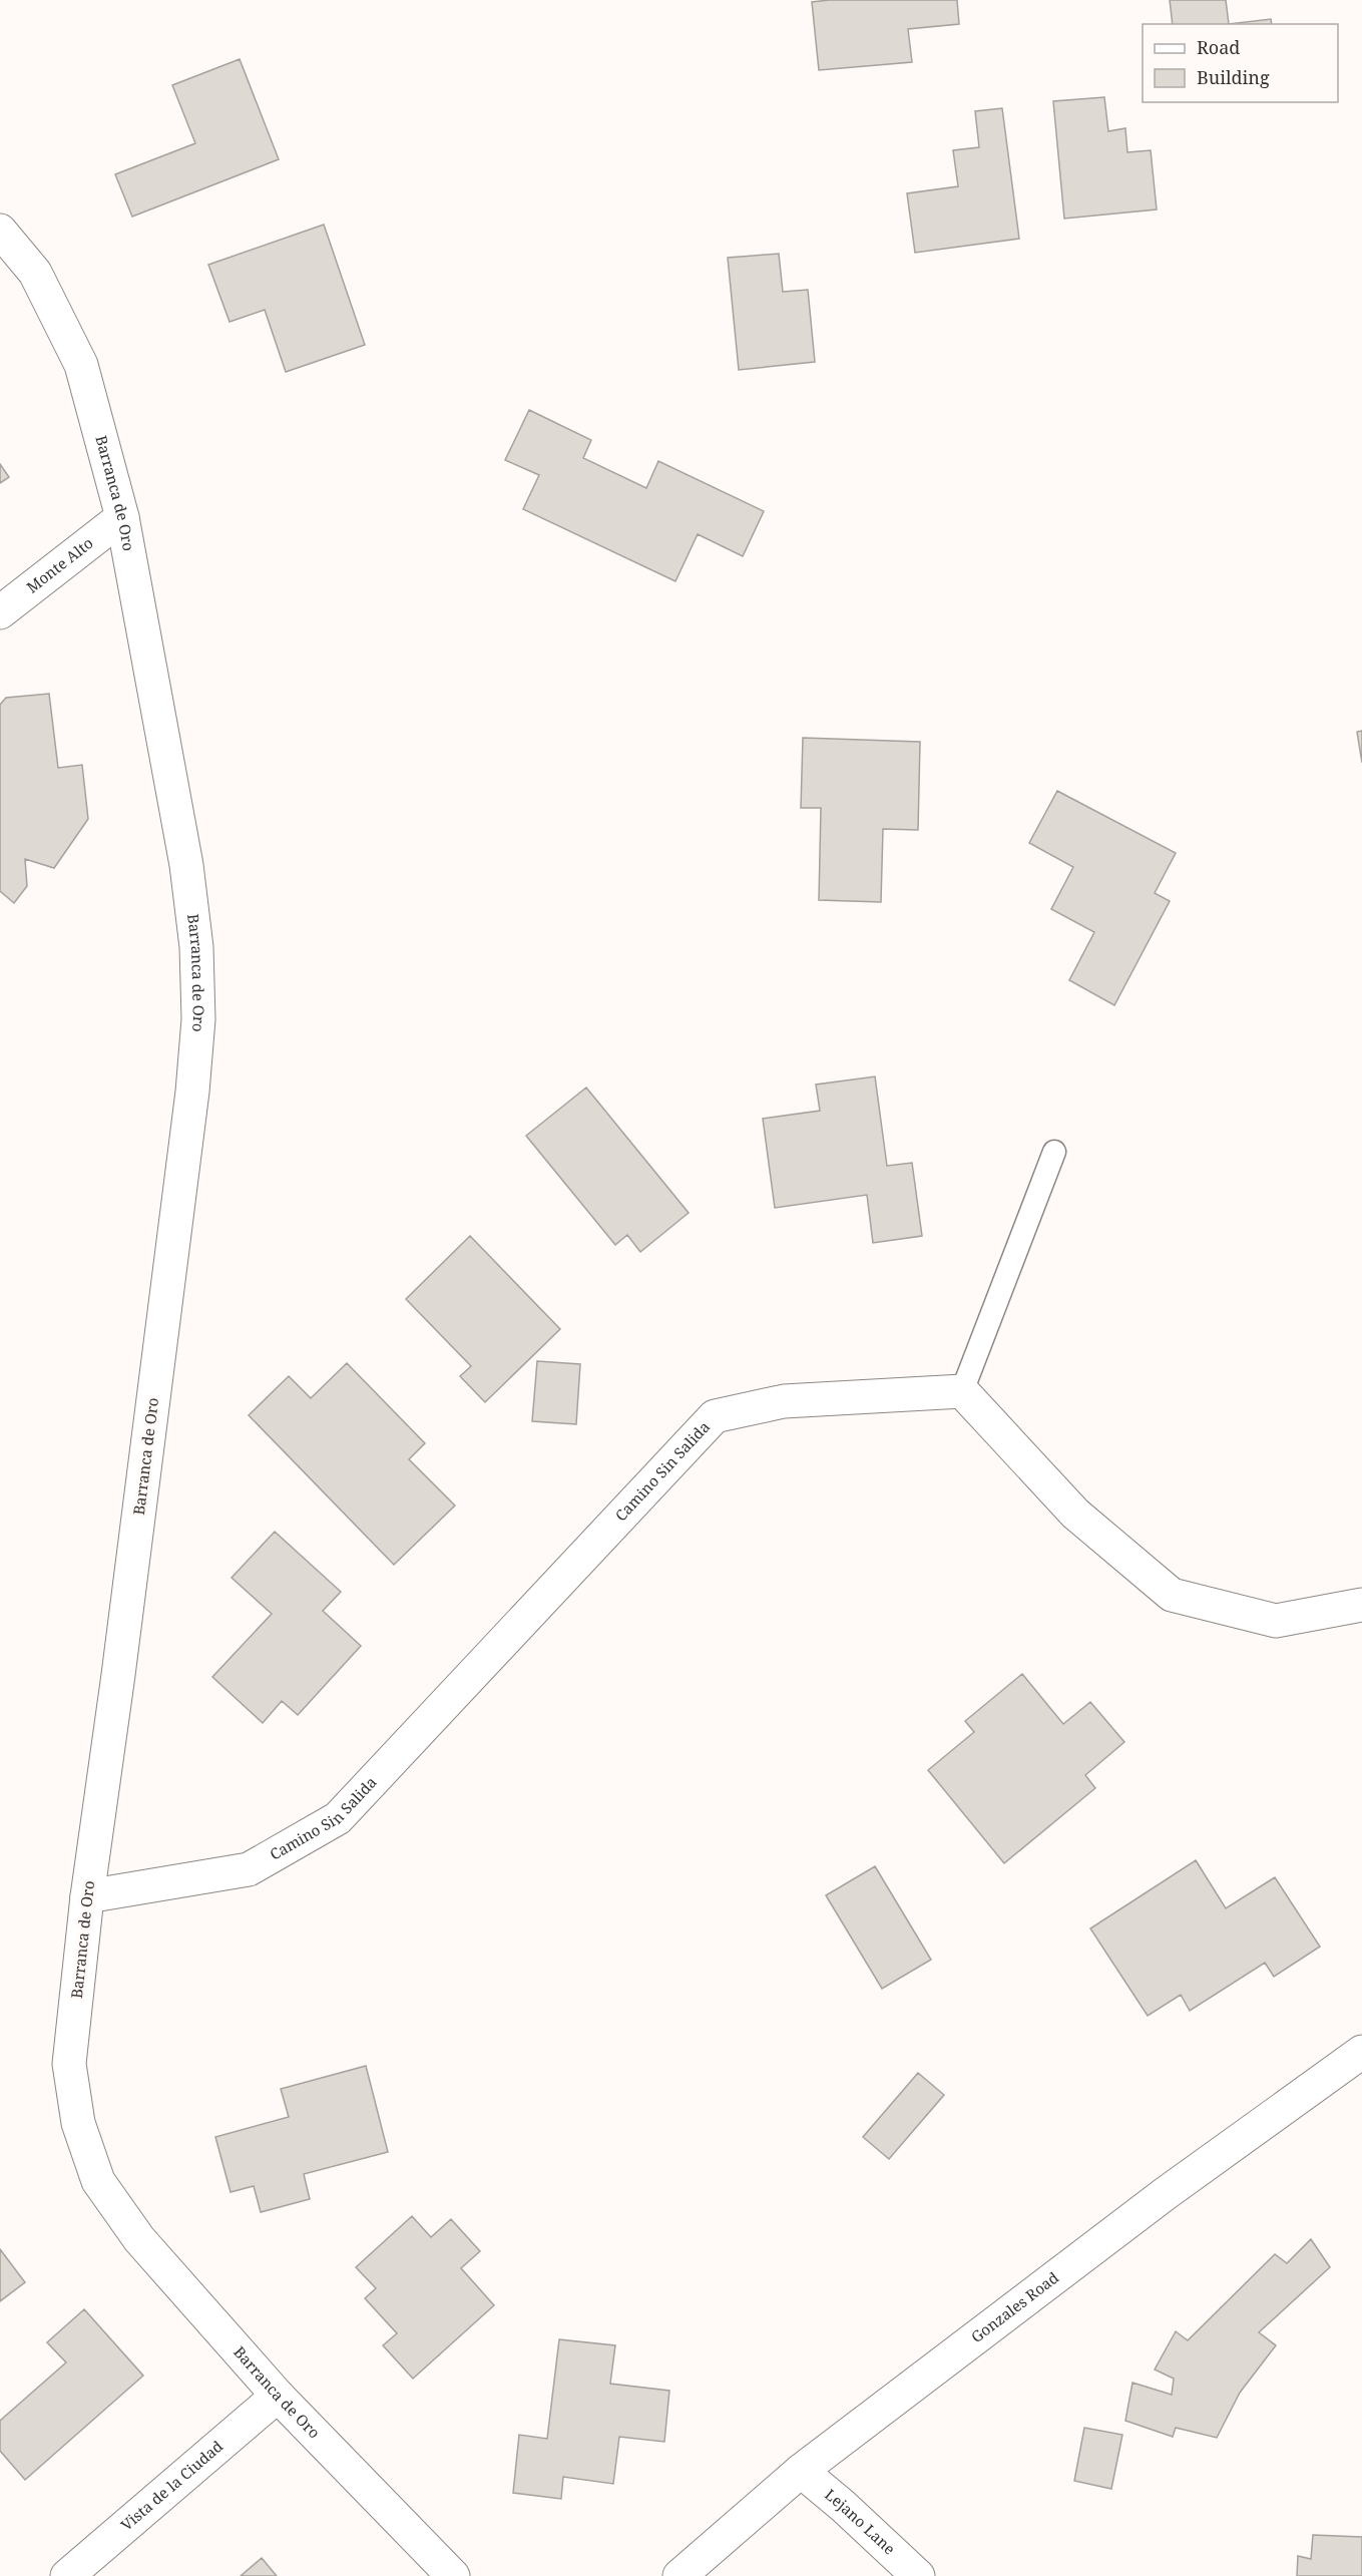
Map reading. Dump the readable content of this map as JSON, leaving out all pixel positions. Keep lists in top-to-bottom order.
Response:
{
  "streets": {
    "street": [
      "Barranca de Oro",
      "Monte Alto",
      "Camino Sin Salida",
      "Gonzales Road",
      "Vista de la Ciudad",
      "Lejano Lane"
    ]
  },
  "crossings": [
    ["Barranca de Oro", "Monte Alto"],
    ["Barranca de Oro", "Camino Sin Salida"],
    ["Barranca de Oro", "Vista de la Ciudad"],
    ["Gonzales Road", "Lejano Lane"]
  ],
  "legend": ["Road", "Building"]
}
